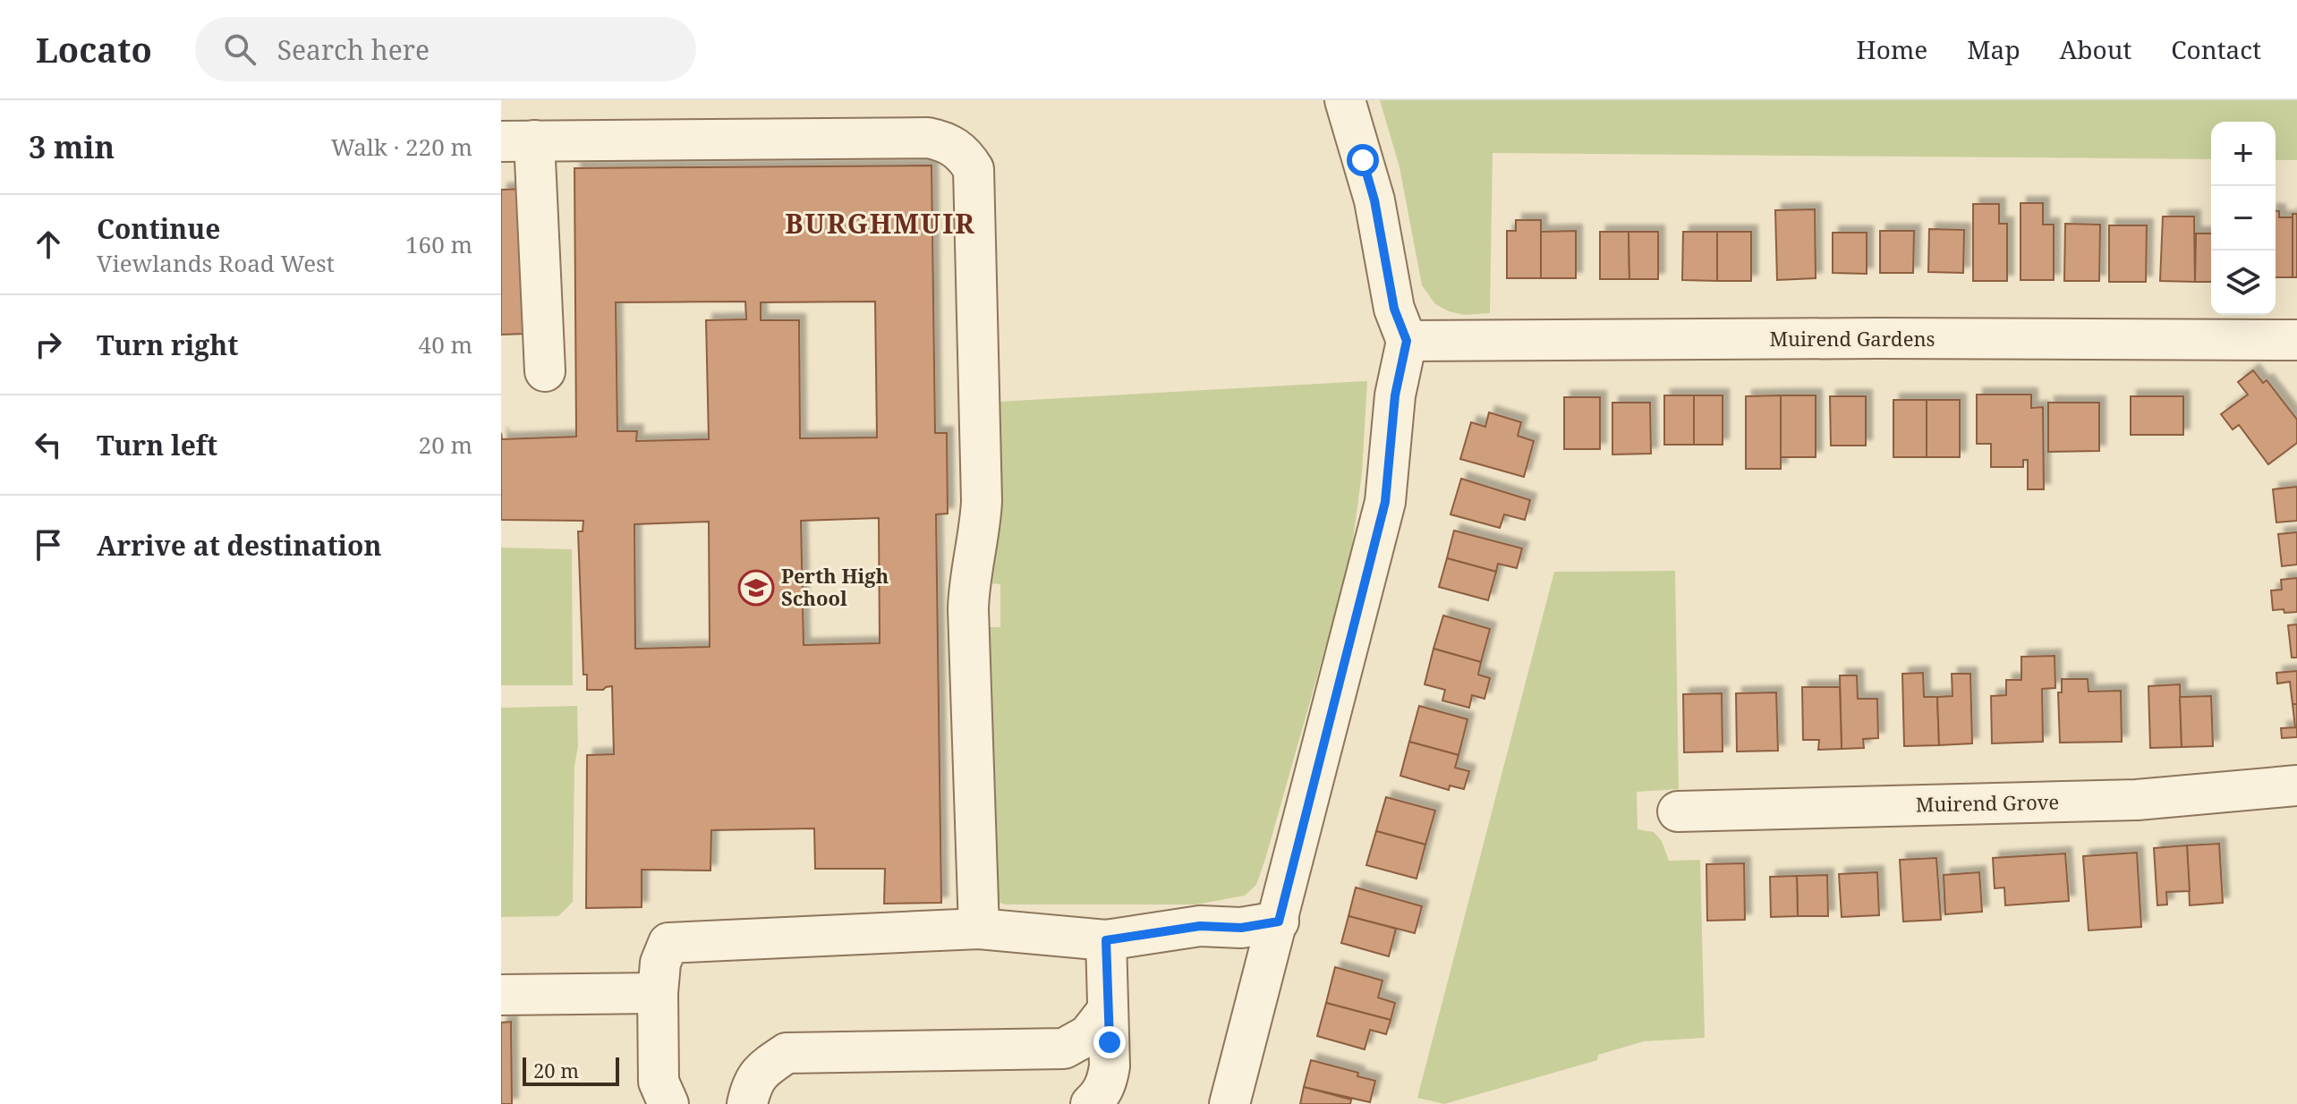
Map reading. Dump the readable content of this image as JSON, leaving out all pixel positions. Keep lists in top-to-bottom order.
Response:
{
  "streets": {
    "street": ["Muirend Gardens", "Muirend Grove"]
  },
  "districts": ["BURGHMUIR"],
  "places": {
    "school or university": ["Perth High School"]
  },
  "scale_bar": "20 m",
  "page": {
    "header": "Locato",
    "search": "Search here",
    "nav": [
      "Home",
      "Map",
      "About",
      "Contact"
    ],
    "heading": ["3 min", "Walk · 220 m"],
    "map_buttons": ["+", "−"],
    "list": [
      ["Continue", "Viewlands Road West", "160 m"],
      ["Turn right", "40 m"],
      ["Turn left", "20 m"],
      "Arrive at destination"
    ],
    "scale": "20 m"
  }
}
